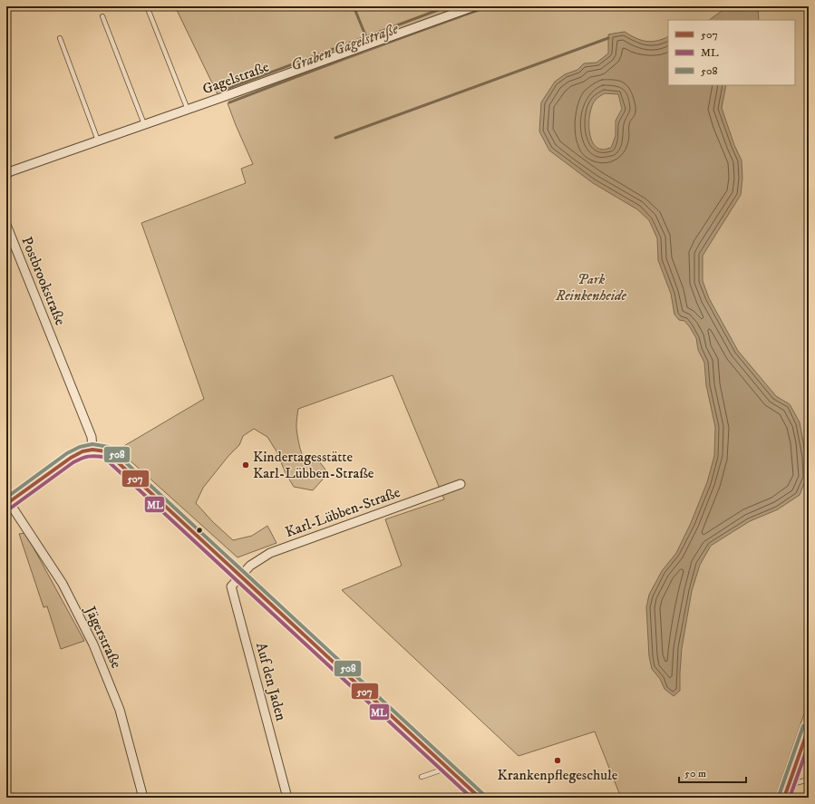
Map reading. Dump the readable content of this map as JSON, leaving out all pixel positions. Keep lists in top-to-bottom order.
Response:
{
  "streets": {
    "street": [
      "Gagelstraße",
      "Postbrookstraße",
      "Karl-Lübben-Straße",
      "Jägerstraße",
      "Auf den Jaden"
    ]
  },
  "crossings": [
    ["Karl-Lübben-Straße", "Auf den Jaden"]
  ],
  "water": ["Graben Gagelstraße"],
  "parks": ["Park Reinkenheide"],
  "places": ["Kindertagesstätte Karl-Lübben-Straße", "Krankenpflegeschule"],
  "lines": ["transit line 508", "transit line 507", "transit line ML"],
  "legend": ["507", "ML", "508"],
  "scale_bar": "50 m"
}
